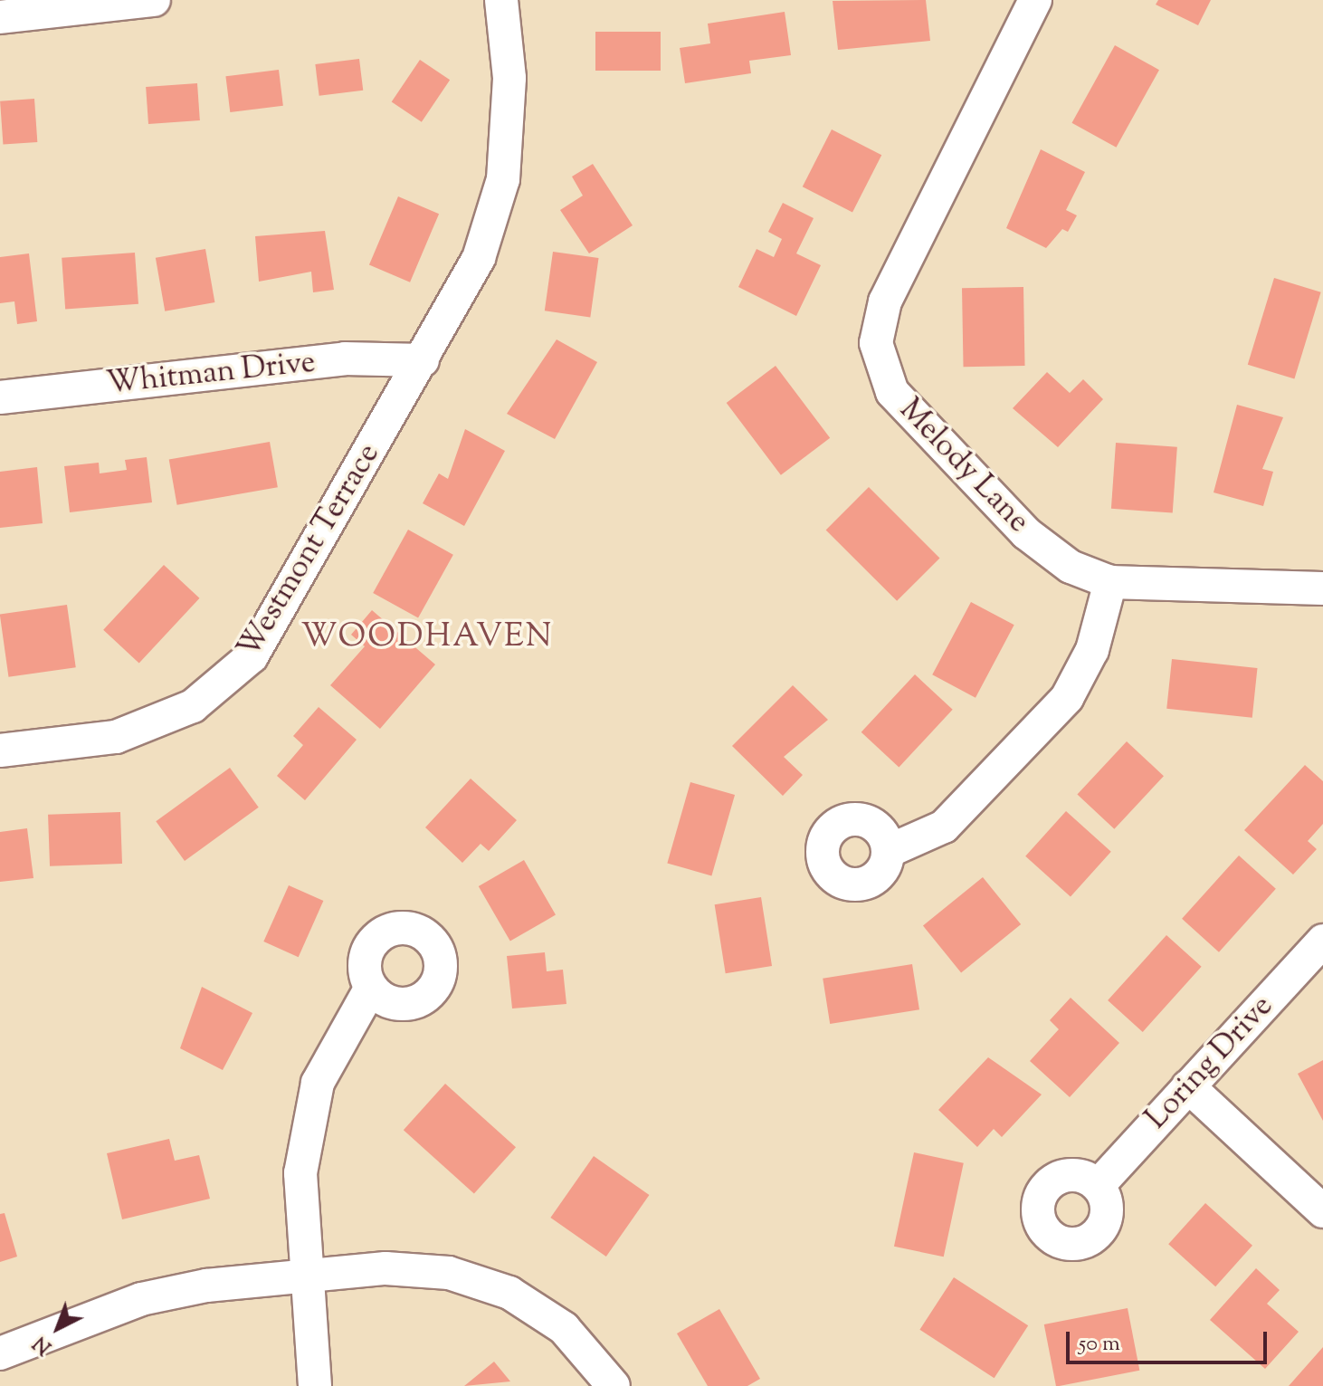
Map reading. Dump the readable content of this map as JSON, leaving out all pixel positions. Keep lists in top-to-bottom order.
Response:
{
  "streets": {
    "street": [
      "Whitman Drive",
      "Melody Lane",
      "Westmont Terrace",
      "Loring Drive"
    ]
  },
  "crossings": [
    ["Whitman Drive", "Westmont Terrace"]
  ],
  "districts": ["WOODHAVEN"],
  "scale_bar": "50 m",
  "north": "bottom left"
}
